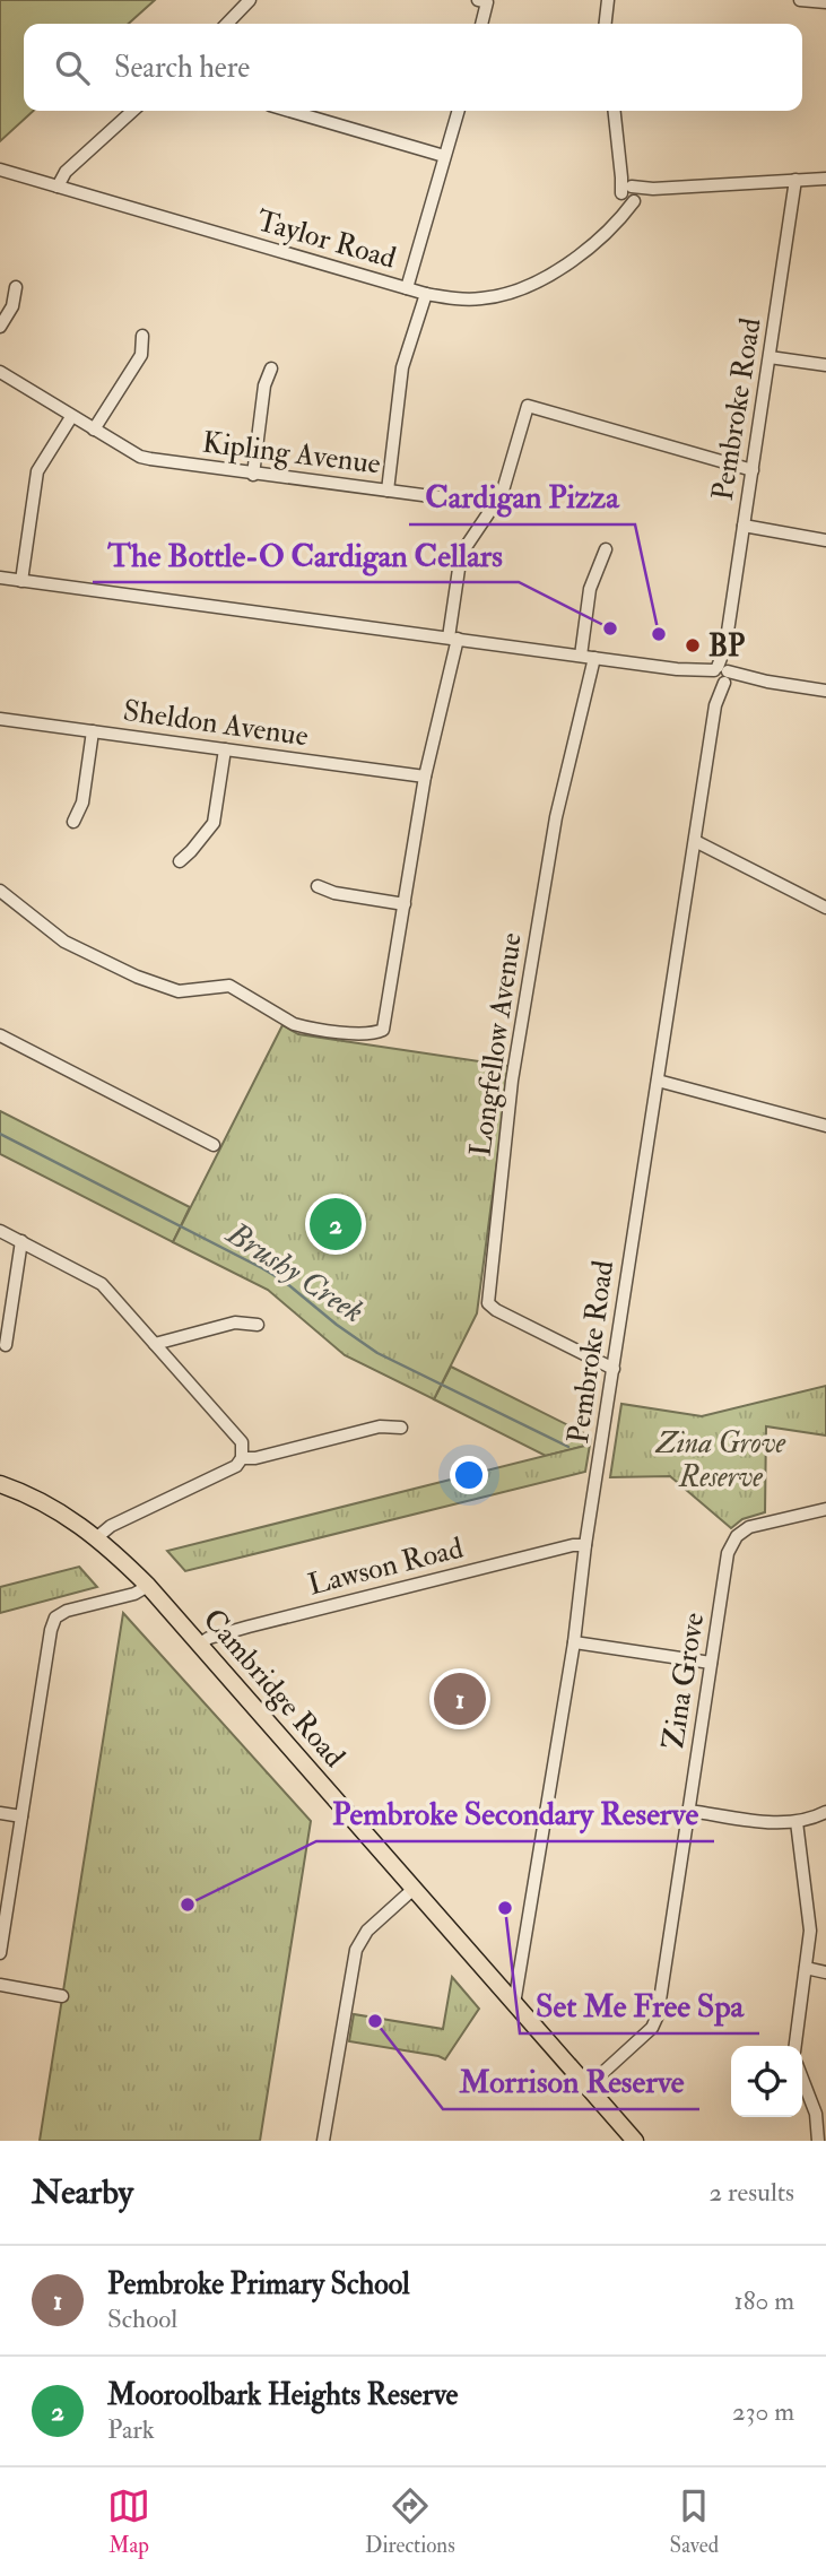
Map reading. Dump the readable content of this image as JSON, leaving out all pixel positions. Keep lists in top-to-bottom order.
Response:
{
  "streets": {
    "main road": ["Cambridge Road"],
    "street": [
      "Taylor Road",
      "Pembroke Road",
      "Kipling Avenue",
      "Sheldon Avenue",
      "Longfellow Avenue",
      "Lawson Road",
      "Zina Grove"
    ]
  },
  "crossings": [
    ["Taylor Road", "Pembroke Road"],
    ["Pembroke Road", "Longfellow Avenue"],
    ["Pembroke Road", "Lawson Road"],
    ["Pembroke Road", "Cambridge Road"],
    ["Lawson Road", "Cambridge Road"],
    ["Zina Grove", "Cambridge Road"]
  ],
  "water": ["Brushy Creek"],
  "parks": ["Zina Grove Reserve"],
  "places": [
    "The Bottle-O Cardigan Cellars",
    "Cardigan Pizza",
    "BP",
    "Pembroke Secondary Reserve",
    "Set Me Free Spa",
    "Morrison Reserve"
  ],
  "page": {
    "search": "Search here",
    "pins": ["2", "1"],
    "heading": ["Nearby", "2 results"],
    "list": [
      {
        "mark": "1",
        "name": "Pembroke Primary School",
        "note": "School",
        "value": "180 m"
      },
      {
        "mark": "2",
        "name": "Mooroolbark Heights Reserve",
        "note": "Park",
        "value": "230 m"
      }
    ],
    "nav": ["Map", "Directions", "Saved"]
  }
}
